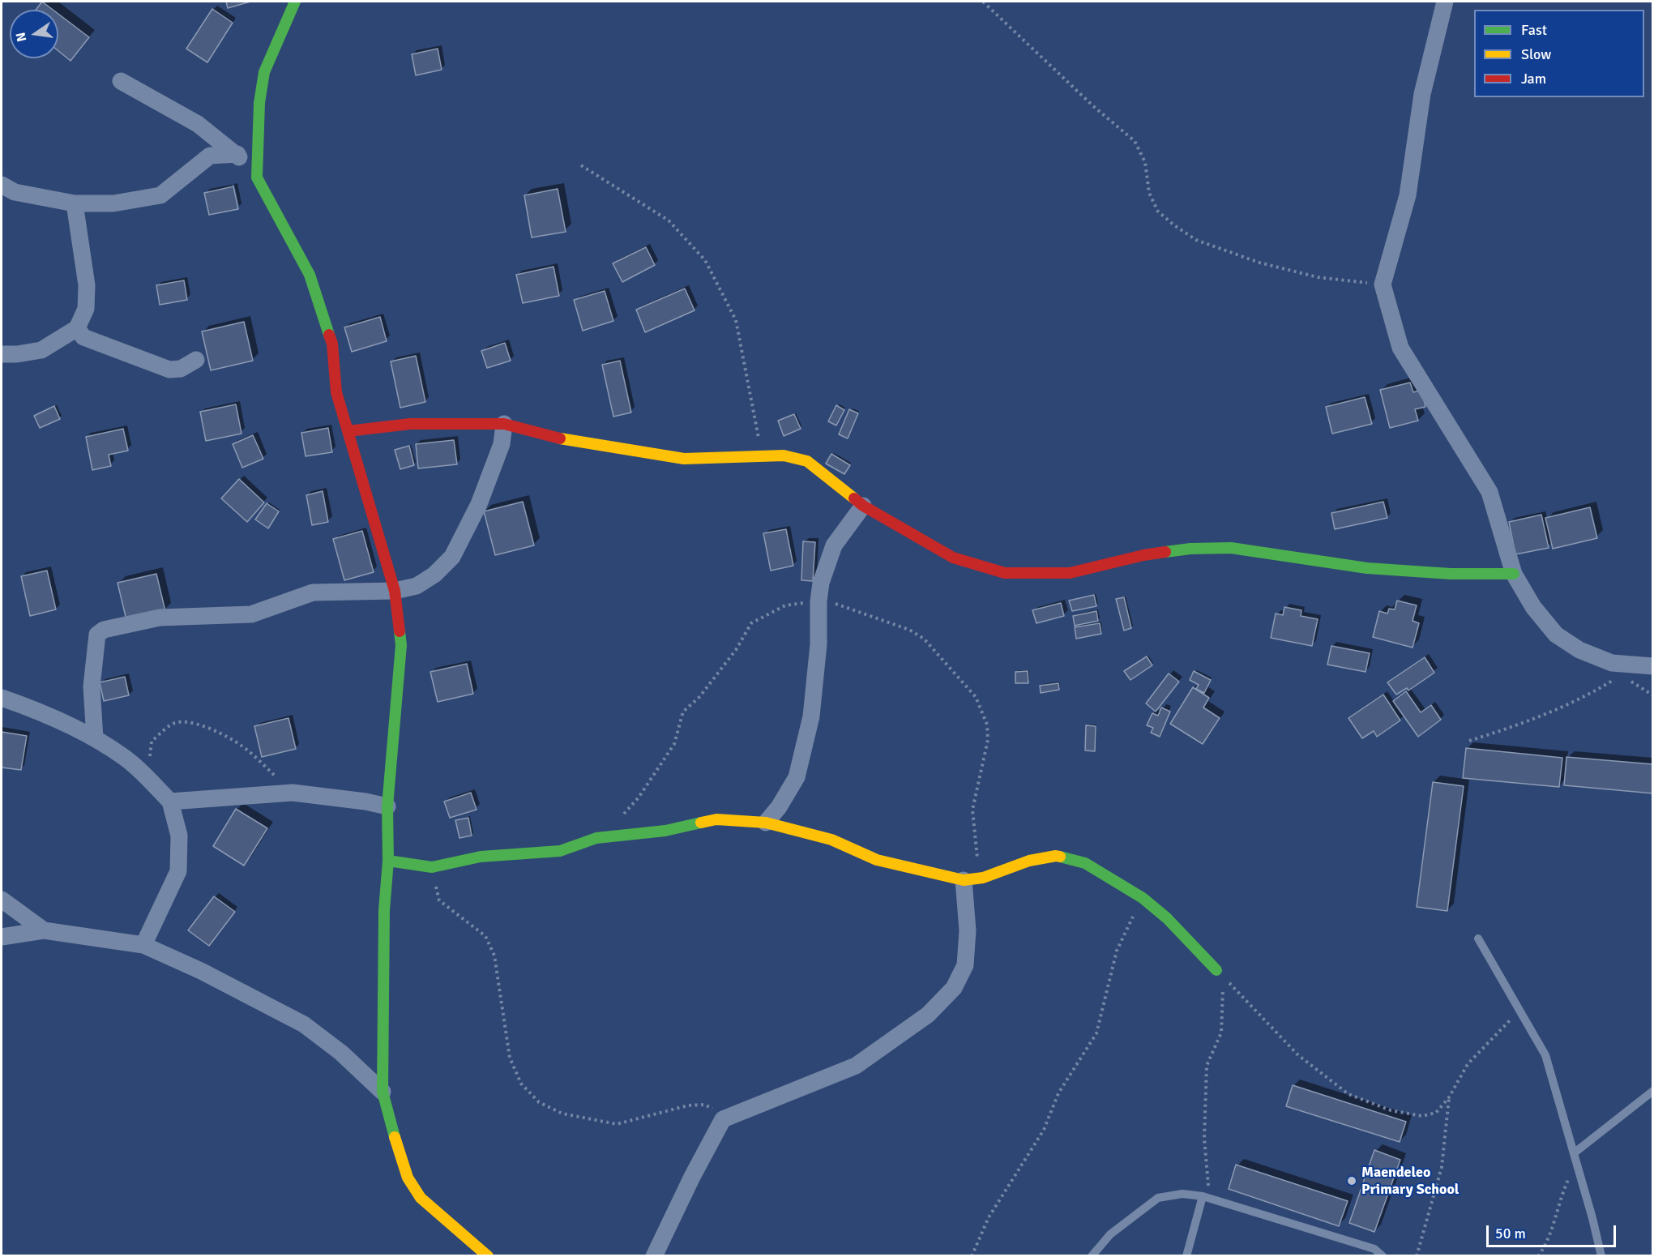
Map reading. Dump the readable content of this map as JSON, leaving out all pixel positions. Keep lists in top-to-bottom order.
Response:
{
  "places": ["Maendeleo Primary School"],
  "legend": ["Fast", "Slow", "Jam"],
  "scale_bar": "50 m",
  "north": "left"
}
